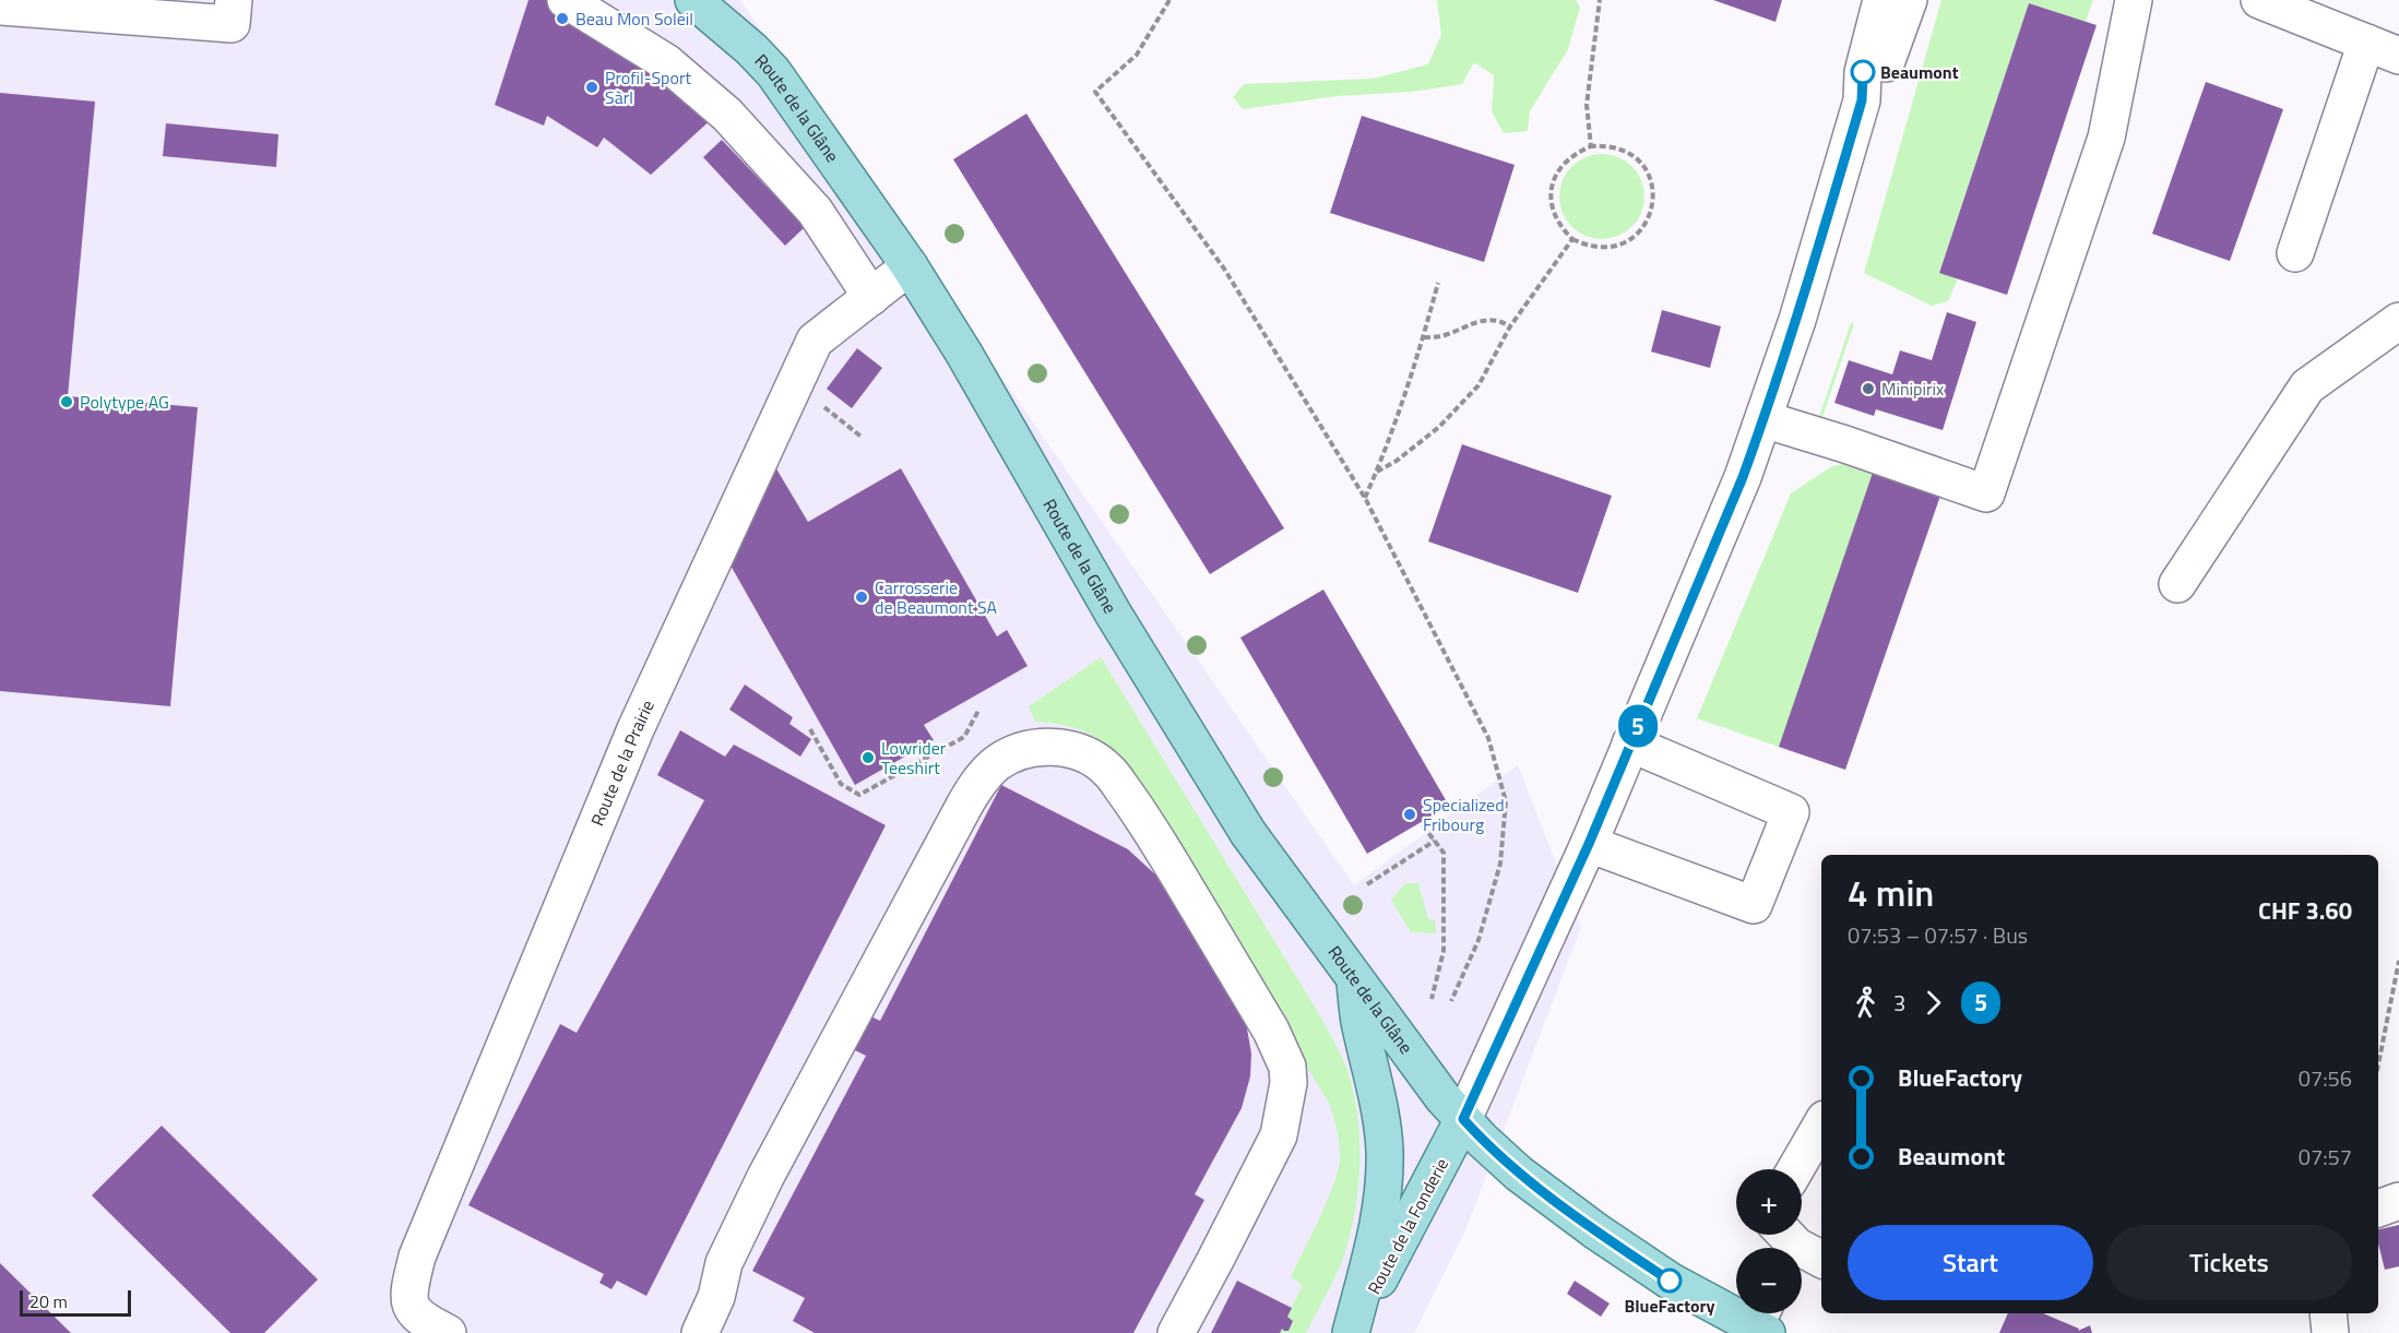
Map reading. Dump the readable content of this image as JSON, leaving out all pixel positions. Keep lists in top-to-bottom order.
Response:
{
  "streets": {
    "main road": ["Route de la Glâne", "Route de la Fonderie"],
    "street": ["Route de la Prairie"]
  },
  "crossings": [
    ["Route de la Glâne", "Route de la Prairie"],
    ["Route de la Glâne", "Route de la Fonderie"]
  ],
  "places": [
    "Beau Mon Soleil",
    "Beaumont",
    "Profil-Sport Sàrl",
    "Minipirix",
    "Polytype AG",
    "Carrosserie de Beaumont SA",
    "Lowrider Teeshirt",
    "Specialized Fribourg",
    "BlueFactory"
  ],
  "lines": ["bus line 5"],
  "scale_bar": "20 m",
  "page": {
    "on_map": "5",
    "heading": ["4 min", "07:53 – 07:57 · Bus", "CHF 3.60"],
    "legs": ["3", "5"],
    "list": [
      {
        "name": "BlueFactory",
        "value": "07:56"
      },
      {
        "name": "Beaumont",
        "value": "07:57"
      }
    ],
    "map_buttons": ["+", "−"],
    "buttons": ["Start", "Tickets"],
    "scale": "20 m"
  }
}
